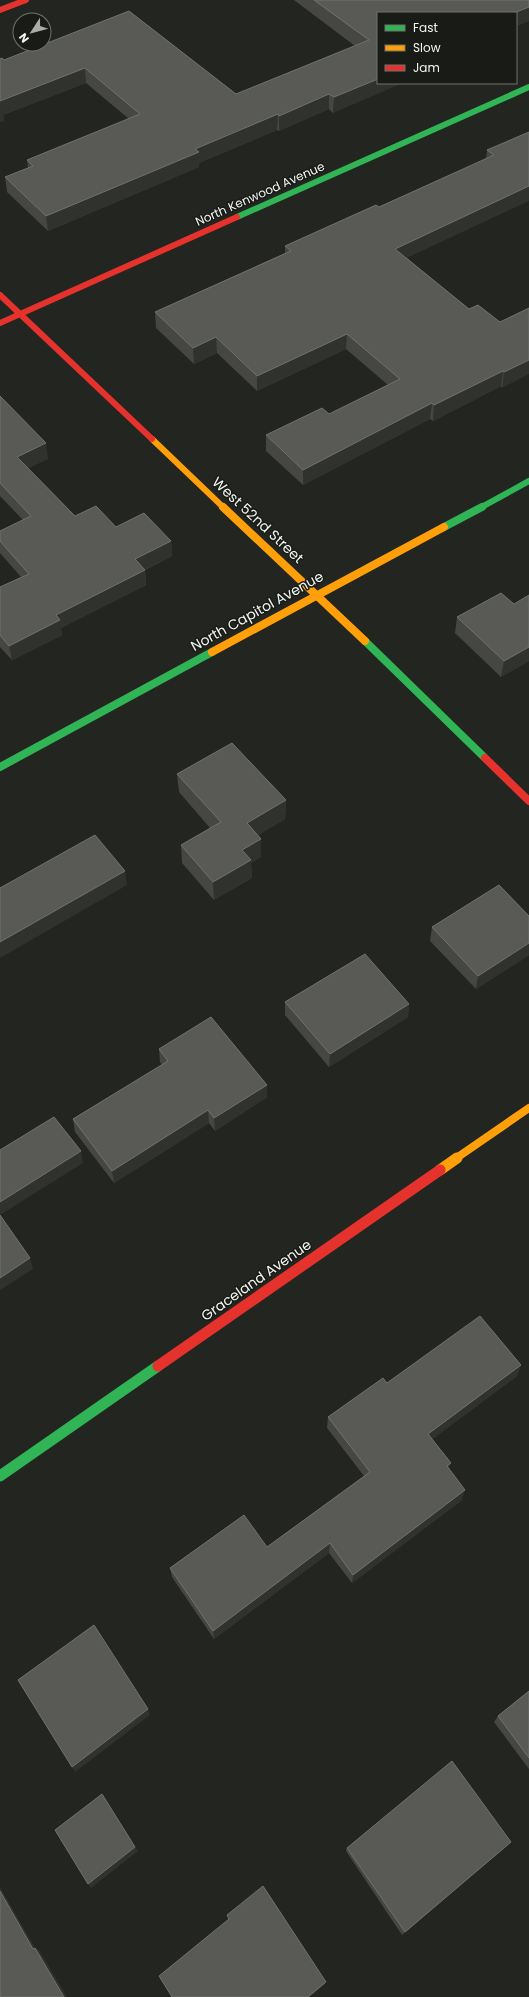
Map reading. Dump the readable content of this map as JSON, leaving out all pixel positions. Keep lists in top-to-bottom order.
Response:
{
  "streets": {
    "street": [
      "North Kenwood Avenue",
      "West 52nd Street",
      "North Capitol Avenue",
      "Graceland Avenue"
    ]
  },
  "crossings": [
    ["North Kenwood Avenue", "West 52nd Street"],
    ["West 52nd Street", "North Capitol Avenue"]
  ],
  "legend": ["Fast", "Slow", "Jam"],
  "north": "bottom left"
}
